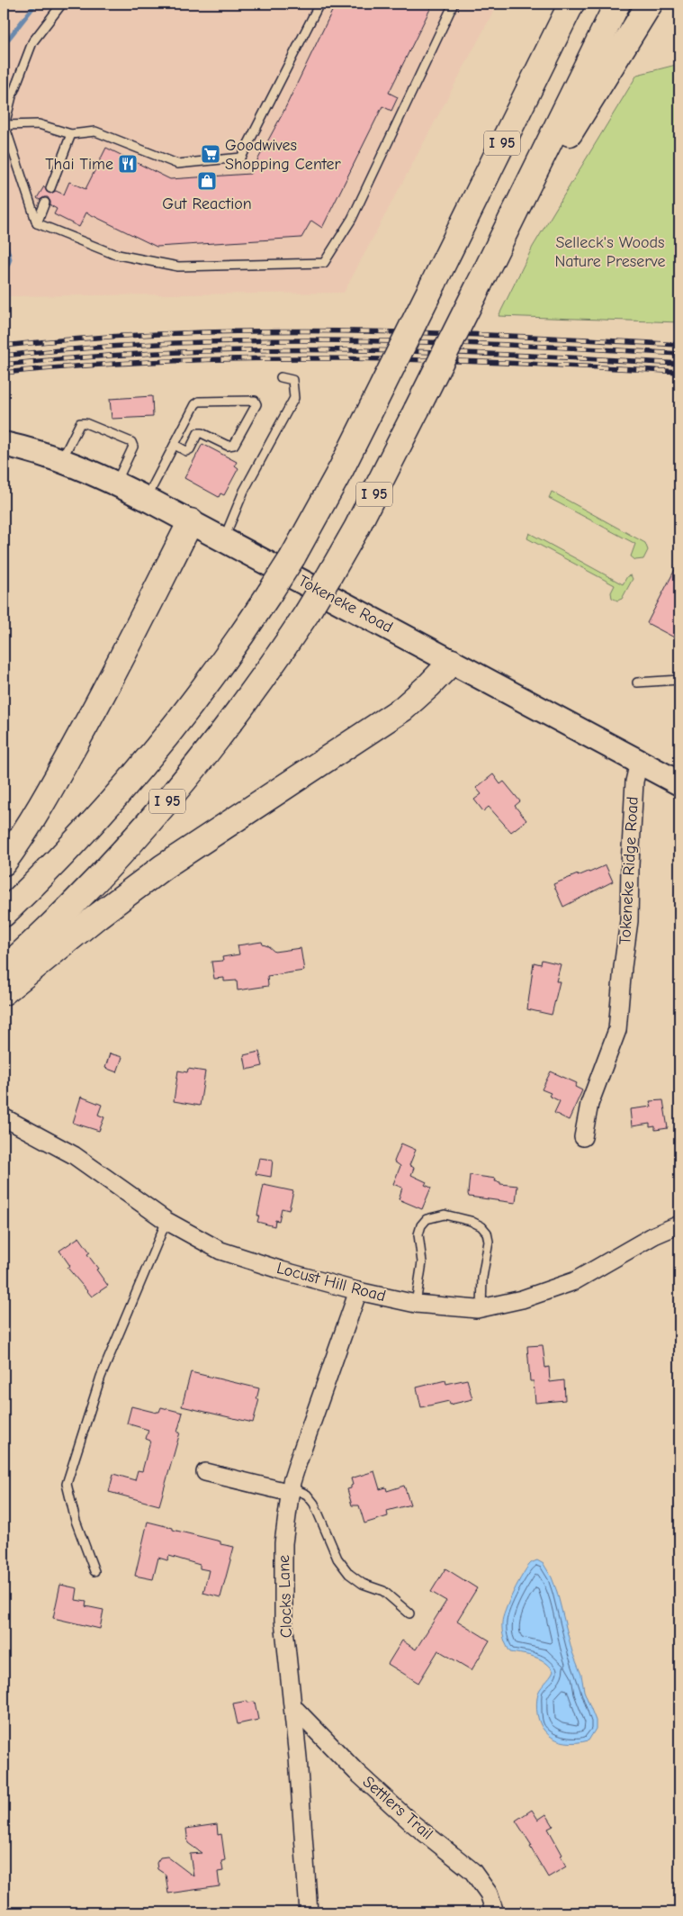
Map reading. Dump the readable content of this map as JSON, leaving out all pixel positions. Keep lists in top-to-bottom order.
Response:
{
  "streets": {
    "highway": ["I 95"],
    "main road": ["Tokeneke Road"],
    "street": [
      "Tokeneke Ridge Road",
      "Locust Hill Road",
      "Clocks Lane",
      "Settlers Trail"
    ]
  },
  "crossings": [
    ["Tokeneke Road", "Tokeneke Ridge Road"],
    ["Locust Hill Road", "Clocks Lane"],
    ["Clocks Lane", "Settlers Trail"]
  ],
  "parks": ["Selleck's Woods Nature Preserve"],
  "places": {
    "supermarket": ["Goodwives Shopping Center"],
    "restaurant": ["Thai Time"],
    "shop": ["Gut Reaction"]
  }
}
